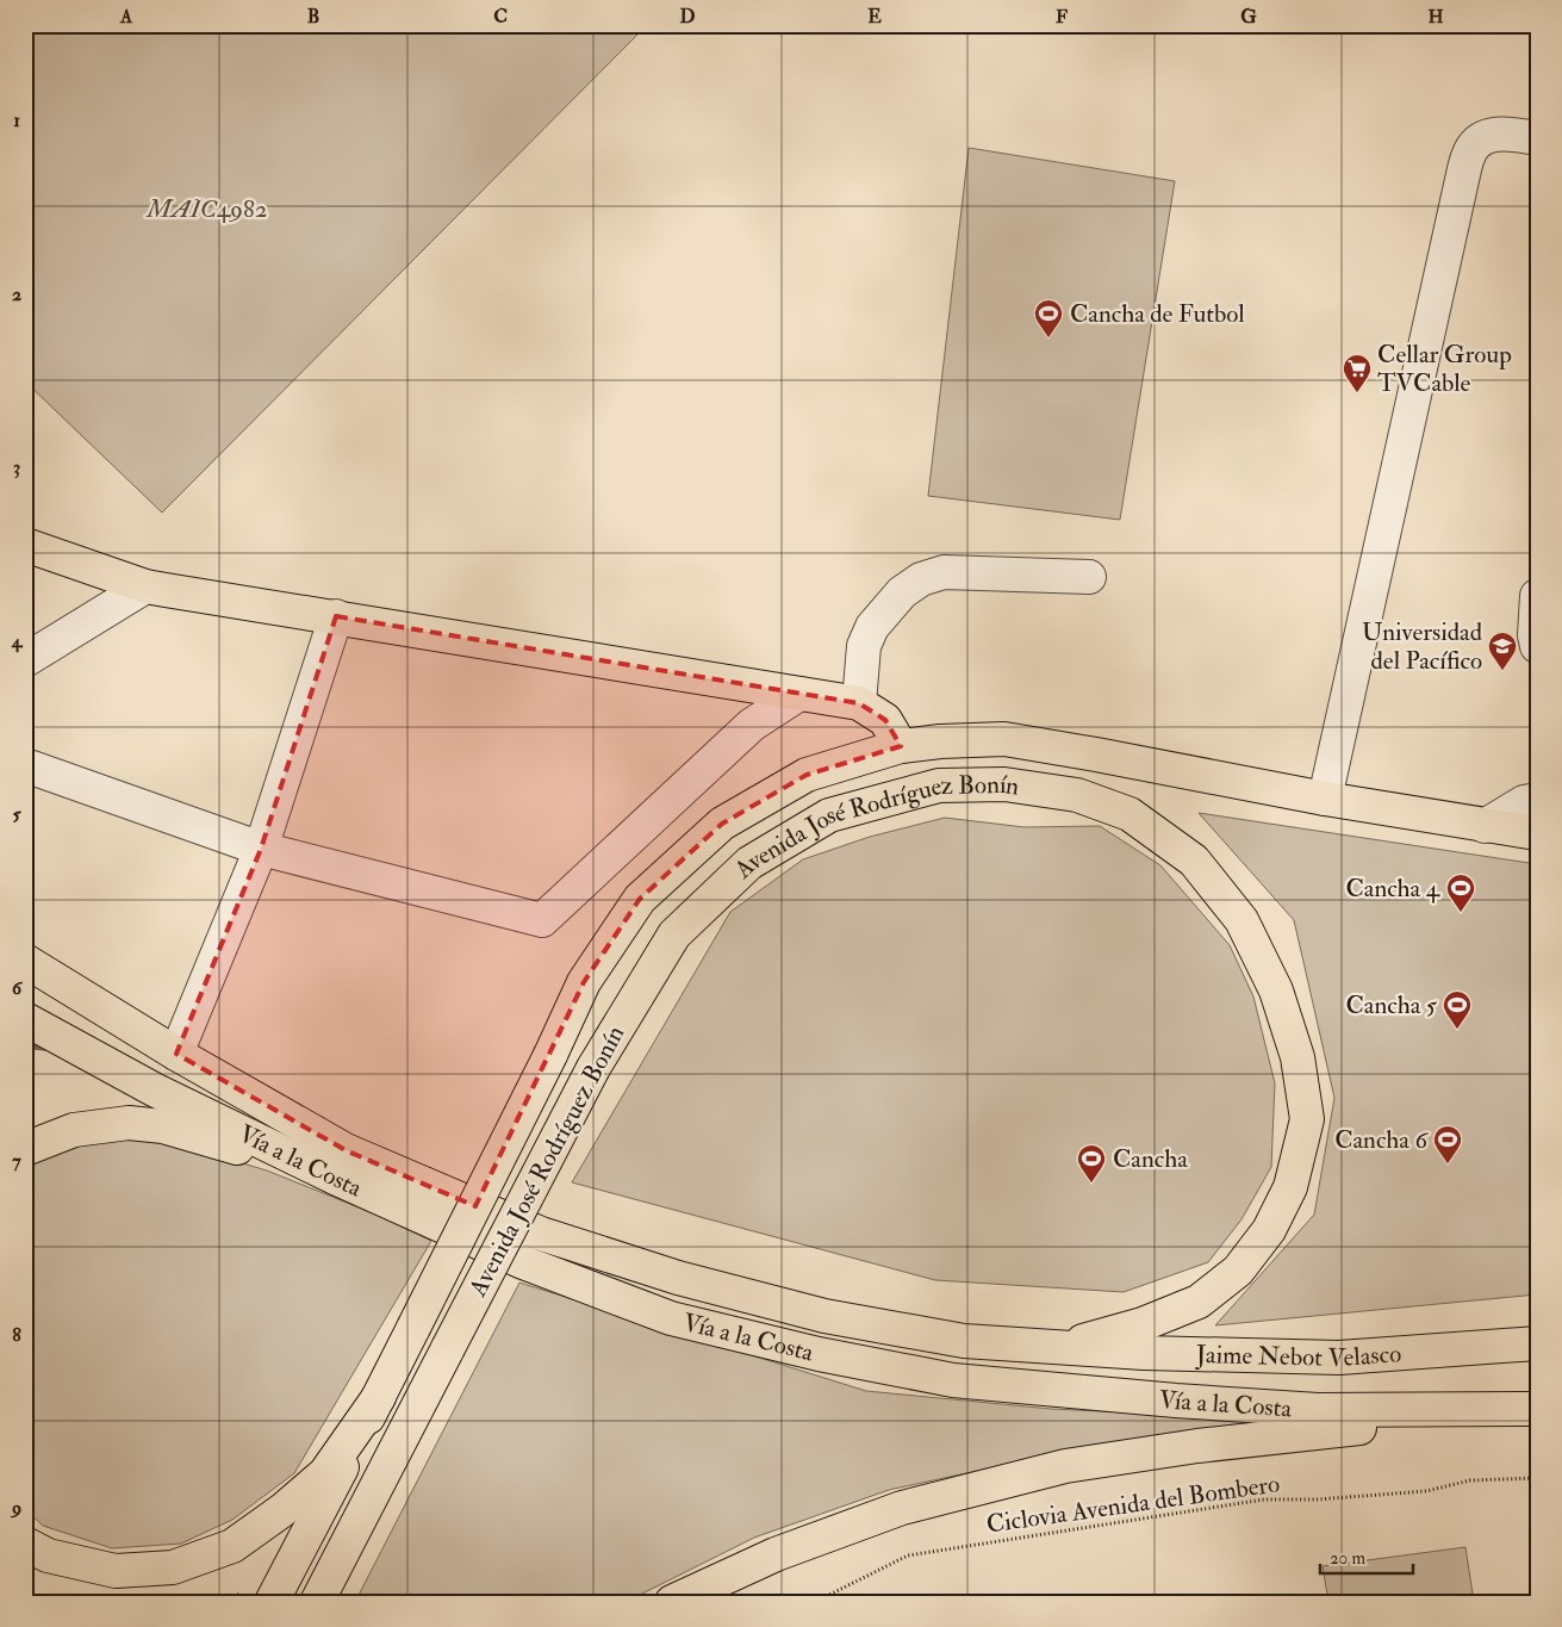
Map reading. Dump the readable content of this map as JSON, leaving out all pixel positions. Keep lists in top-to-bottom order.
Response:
{
  "streets": {
    "main road": ["Avenida José Rodríguez Bonín", "Vía a la Costa", "Jaime Nebot Velasco"],
    "path": ["Ciclovia Avenida del Bombero"]
  },
  "crossings": [
    ["Avenida José Rodríguez Bonín", "Vía a la Costa"],
    ["Avenida José Rodríguez Bonín", "Jaime Nebot Velasco"],
    ["Vía a la Costa", "Jaime Nebot Velasco"]
  ],
  "parks": ["MAIC4982"],
  "places": {
    "sports": [
      "Cancha de Futbol",
      "Cancha 4",
      "Cancha 5",
      "Cancha 6",
      "Cancha"
    ],
    "supermarket": ["Cellar Group TVCable"],
    "school or university": ["Universidad del Pacífico"]
  },
  "scale_bar": "20 m",
  "grid": {
    "columns": [
      "A",
      "B",
      "C",
      "D",
      "E",
      "F",
      "G",
      "H"
    ],
    "rows": [
      "1",
      "2",
      "3",
      "4",
      "5",
      "6",
      "7",
      "8",
      "9"
    ]
  }
}
